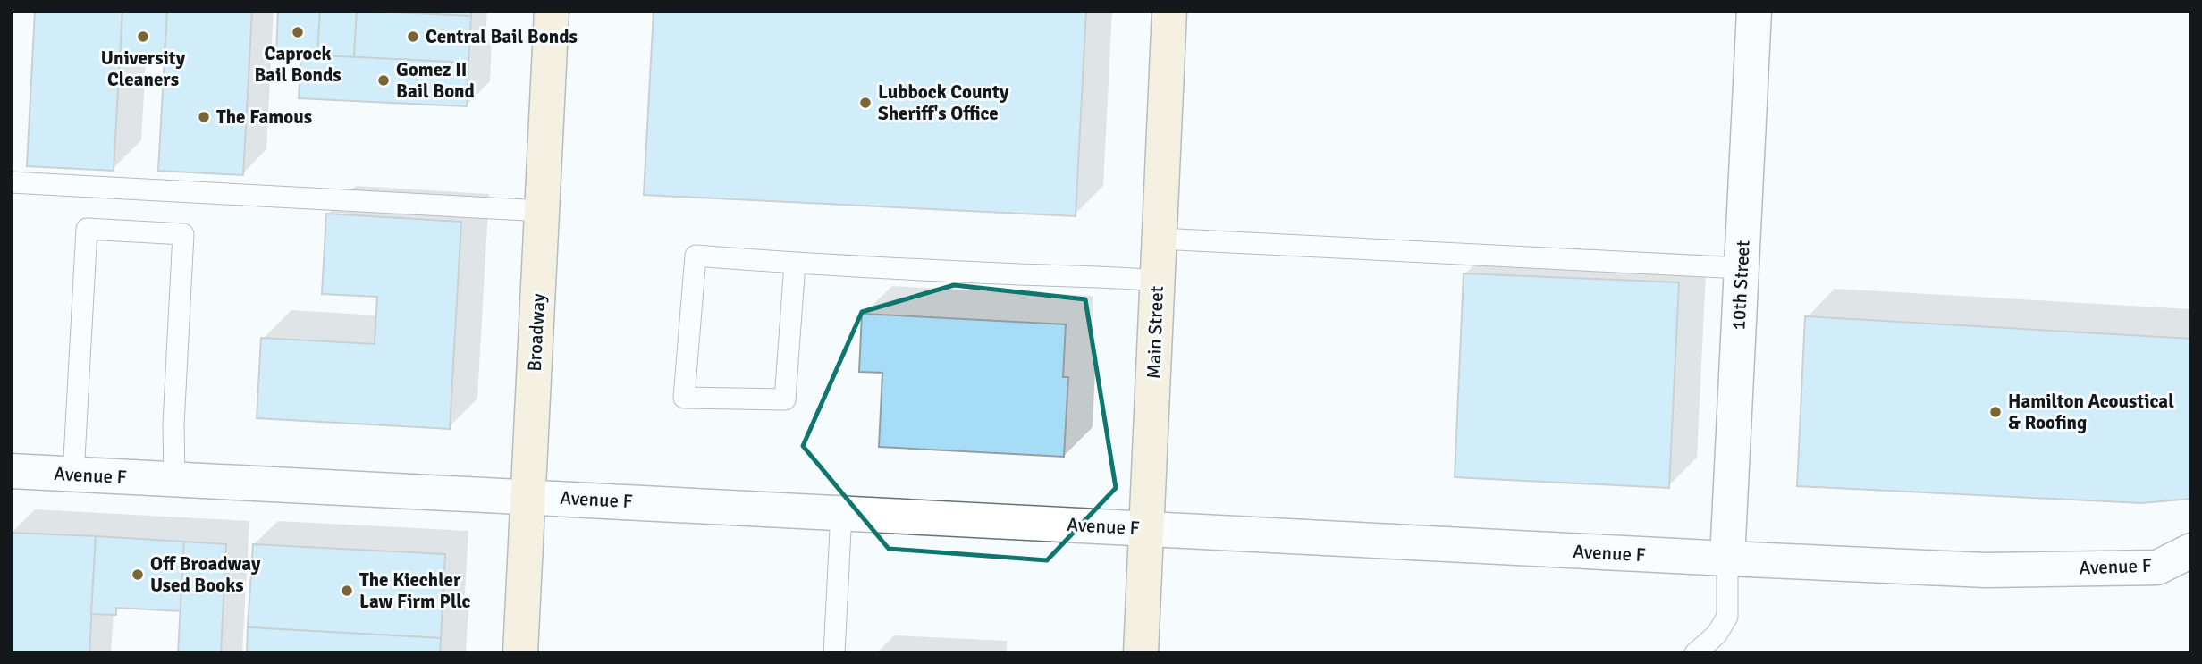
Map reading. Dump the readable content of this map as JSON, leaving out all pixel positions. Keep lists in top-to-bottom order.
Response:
{
  "streets": {
    "street": [
      "10th Street",
      "Broadway",
      "Main Street",
      "Avenue F"
    ]
  },
  "crossings": [
    ["10th Street", "Avenue F"],
    ["Broadway", "Avenue F"],
    ["Main Street", "Avenue F"]
  ],
  "places": [
    "Caprock Bail Bonds",
    "University Cleaners",
    "Central Bail Bonds",
    "Gomez II Bail Bond",
    "Lubbock County Sheriff's Office",
    "The Famous",
    "Hamilton Acoustical & Roofing",
    "Off Broadway Used Books",
    "The Kiechler Law Firm Pllc"
  ]
}
